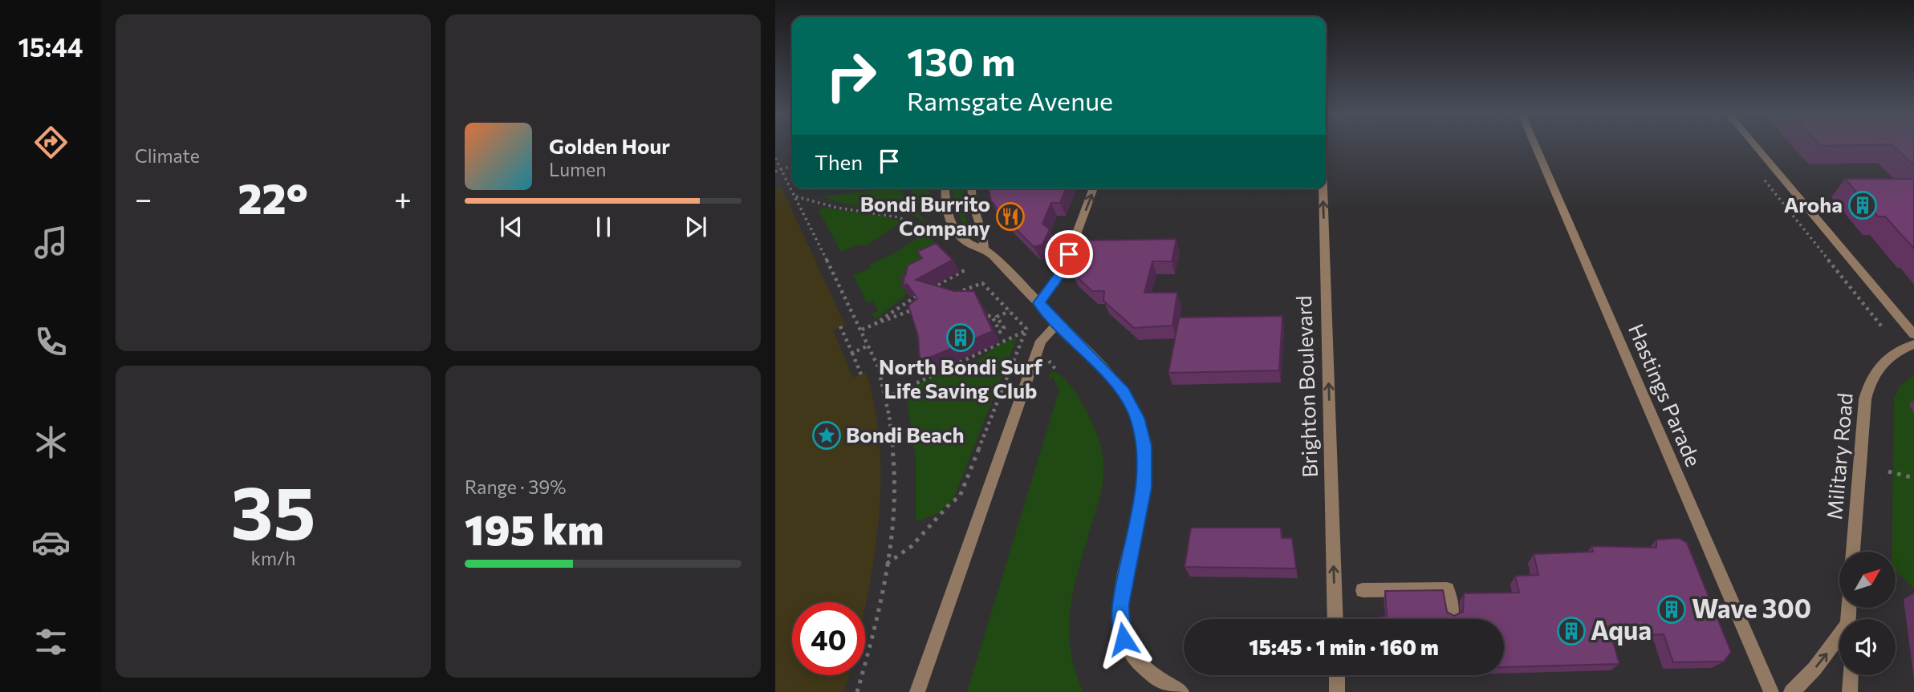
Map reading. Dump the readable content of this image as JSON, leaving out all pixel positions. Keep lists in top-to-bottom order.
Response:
{
  "streets": {
    "street": ["Brighton Boulevard", "Hastings Parade", "Military Road"]
  },
  "one_way": ["Brighton Boulevard"],
  "places": {
    "building": [
      "Aroha",
      "North Bondi Surf Life Saving Club",
      "Wave 300",
      "Aqua"
    ],
    "restaurant": ["Bondi Burrito Company"],
    "place": ["Bondi Beach"]
  },
  "north": "top right",
  "page": {
    "tabs": "15:44",
    "tile": [
      "Climate",
      ["35", "km/h"],
      ["Range · 39%", "195 km"]
    ],
    "turn": ["130 m", "Ramsgate Avenue"],
    "song": ["Golden Hour", "Lumen"],
    "then": "Then",
    "heat": ["−", "22°", "+"],
    "limit": "40",
    "trip": "15:45 · 1 min · 160 m"
  }
}
